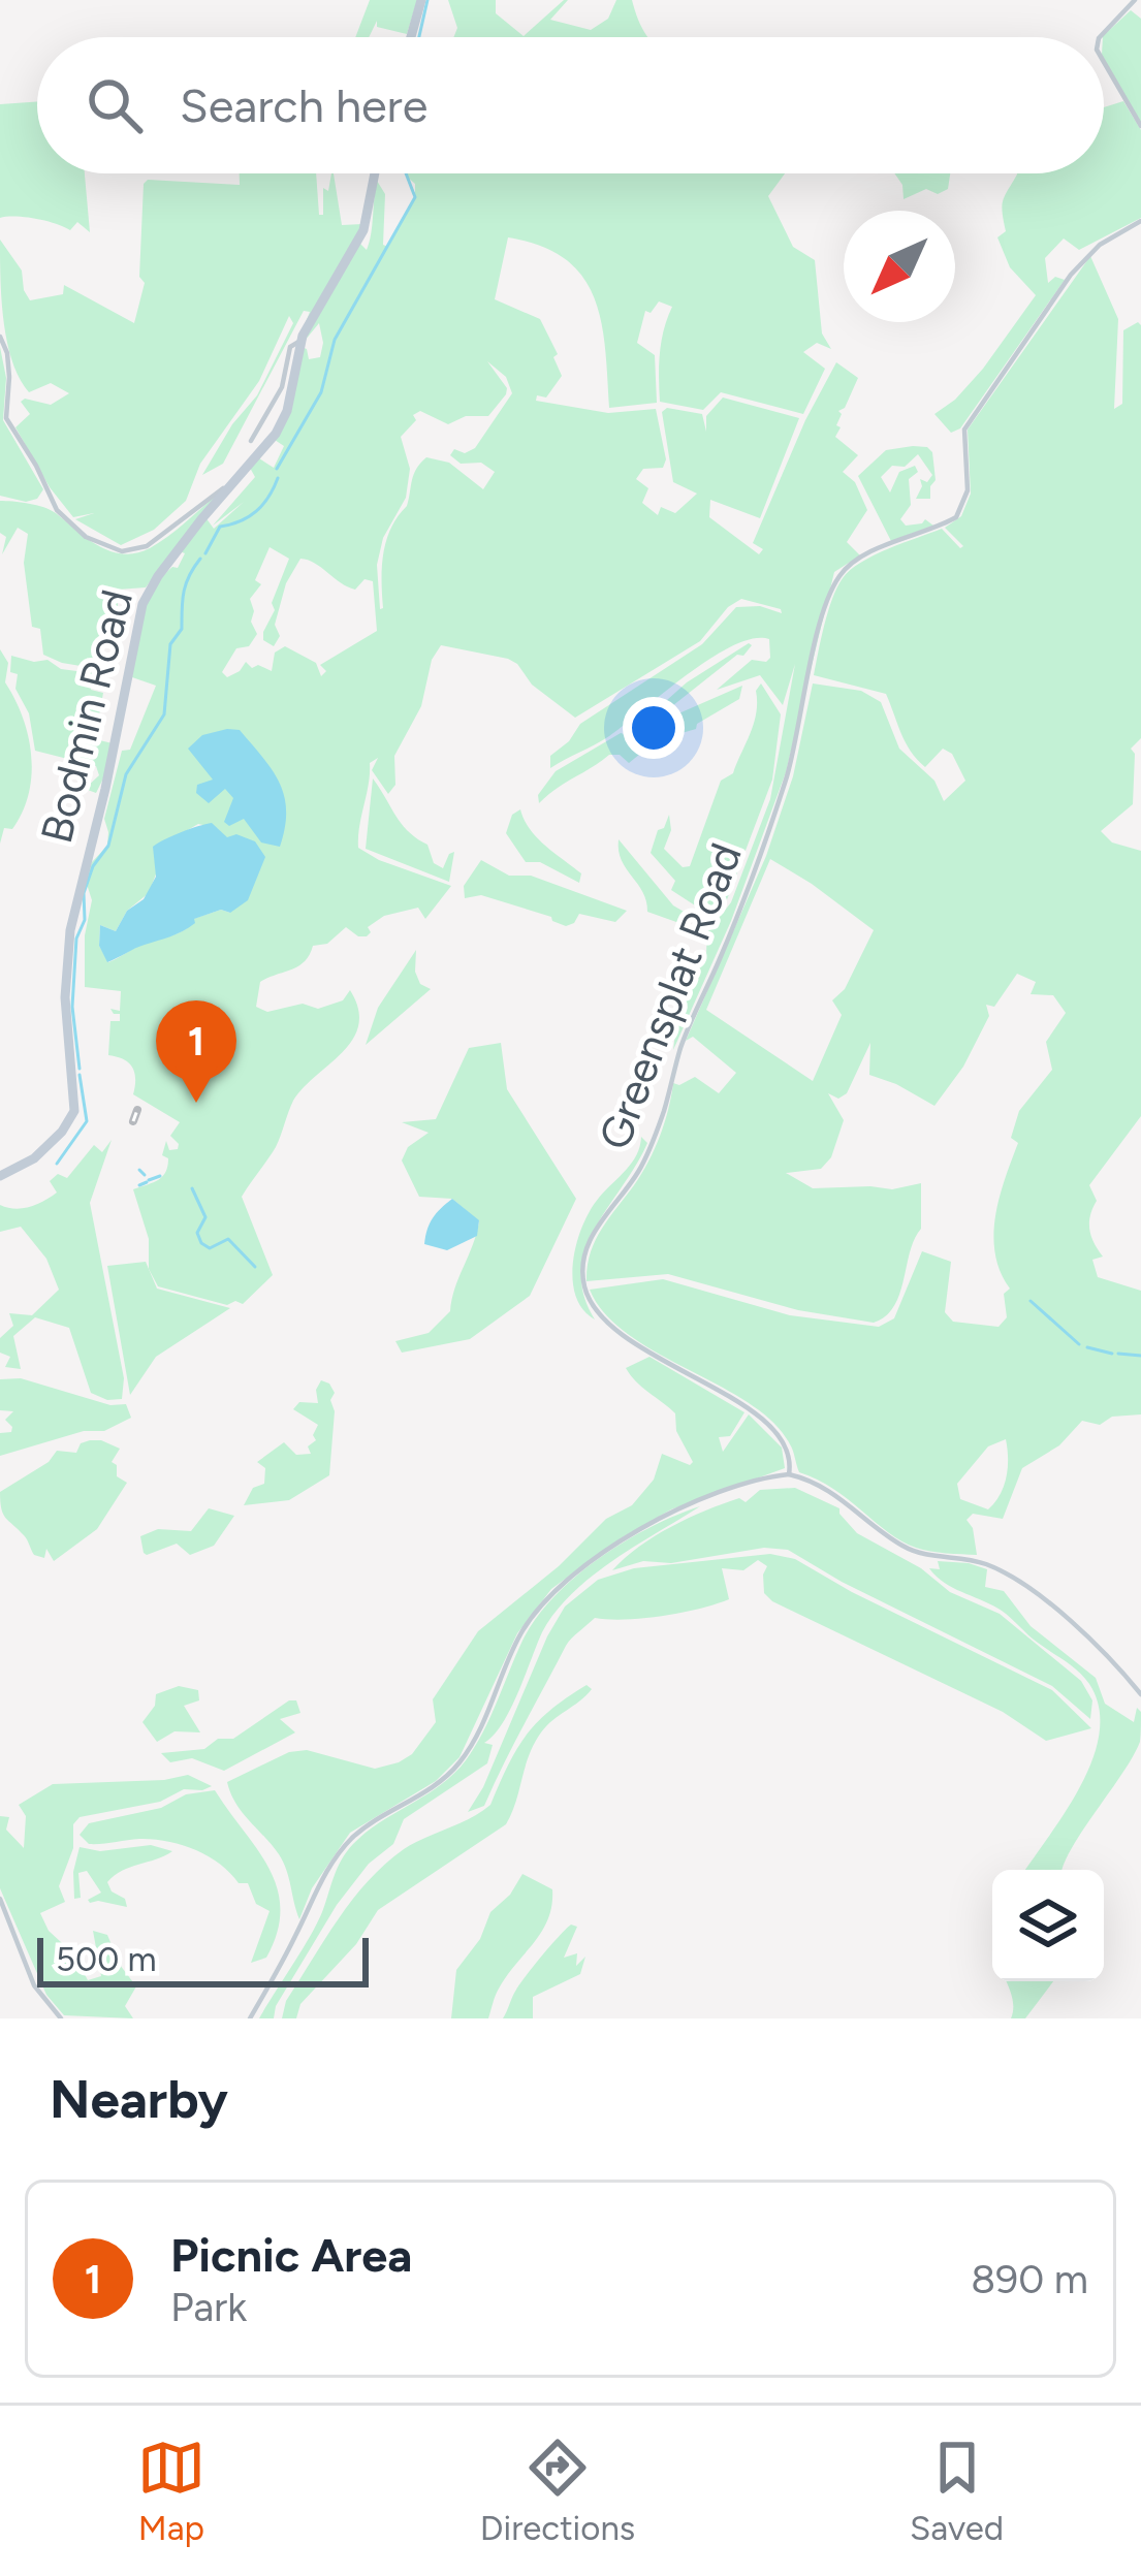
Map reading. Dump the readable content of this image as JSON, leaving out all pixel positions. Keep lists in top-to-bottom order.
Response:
{
  "streets": {
    "main road": ["Bodmin Road"],
    "street": ["Greensplat Road"]
  },
  "scale_bar": "500 m",
  "north": "bottom left",
  "page": {
    "search": "Search here",
    "pins": "1",
    "scale": "500 m",
    "heading": "Nearby",
    "list": [
      {
        "mark": "1",
        "name": "Picnic Area",
        "note": "Park",
        "value": "890 m"
      }
    ],
    "nav": ["Map", "Directions", "Saved"]
  }
}
